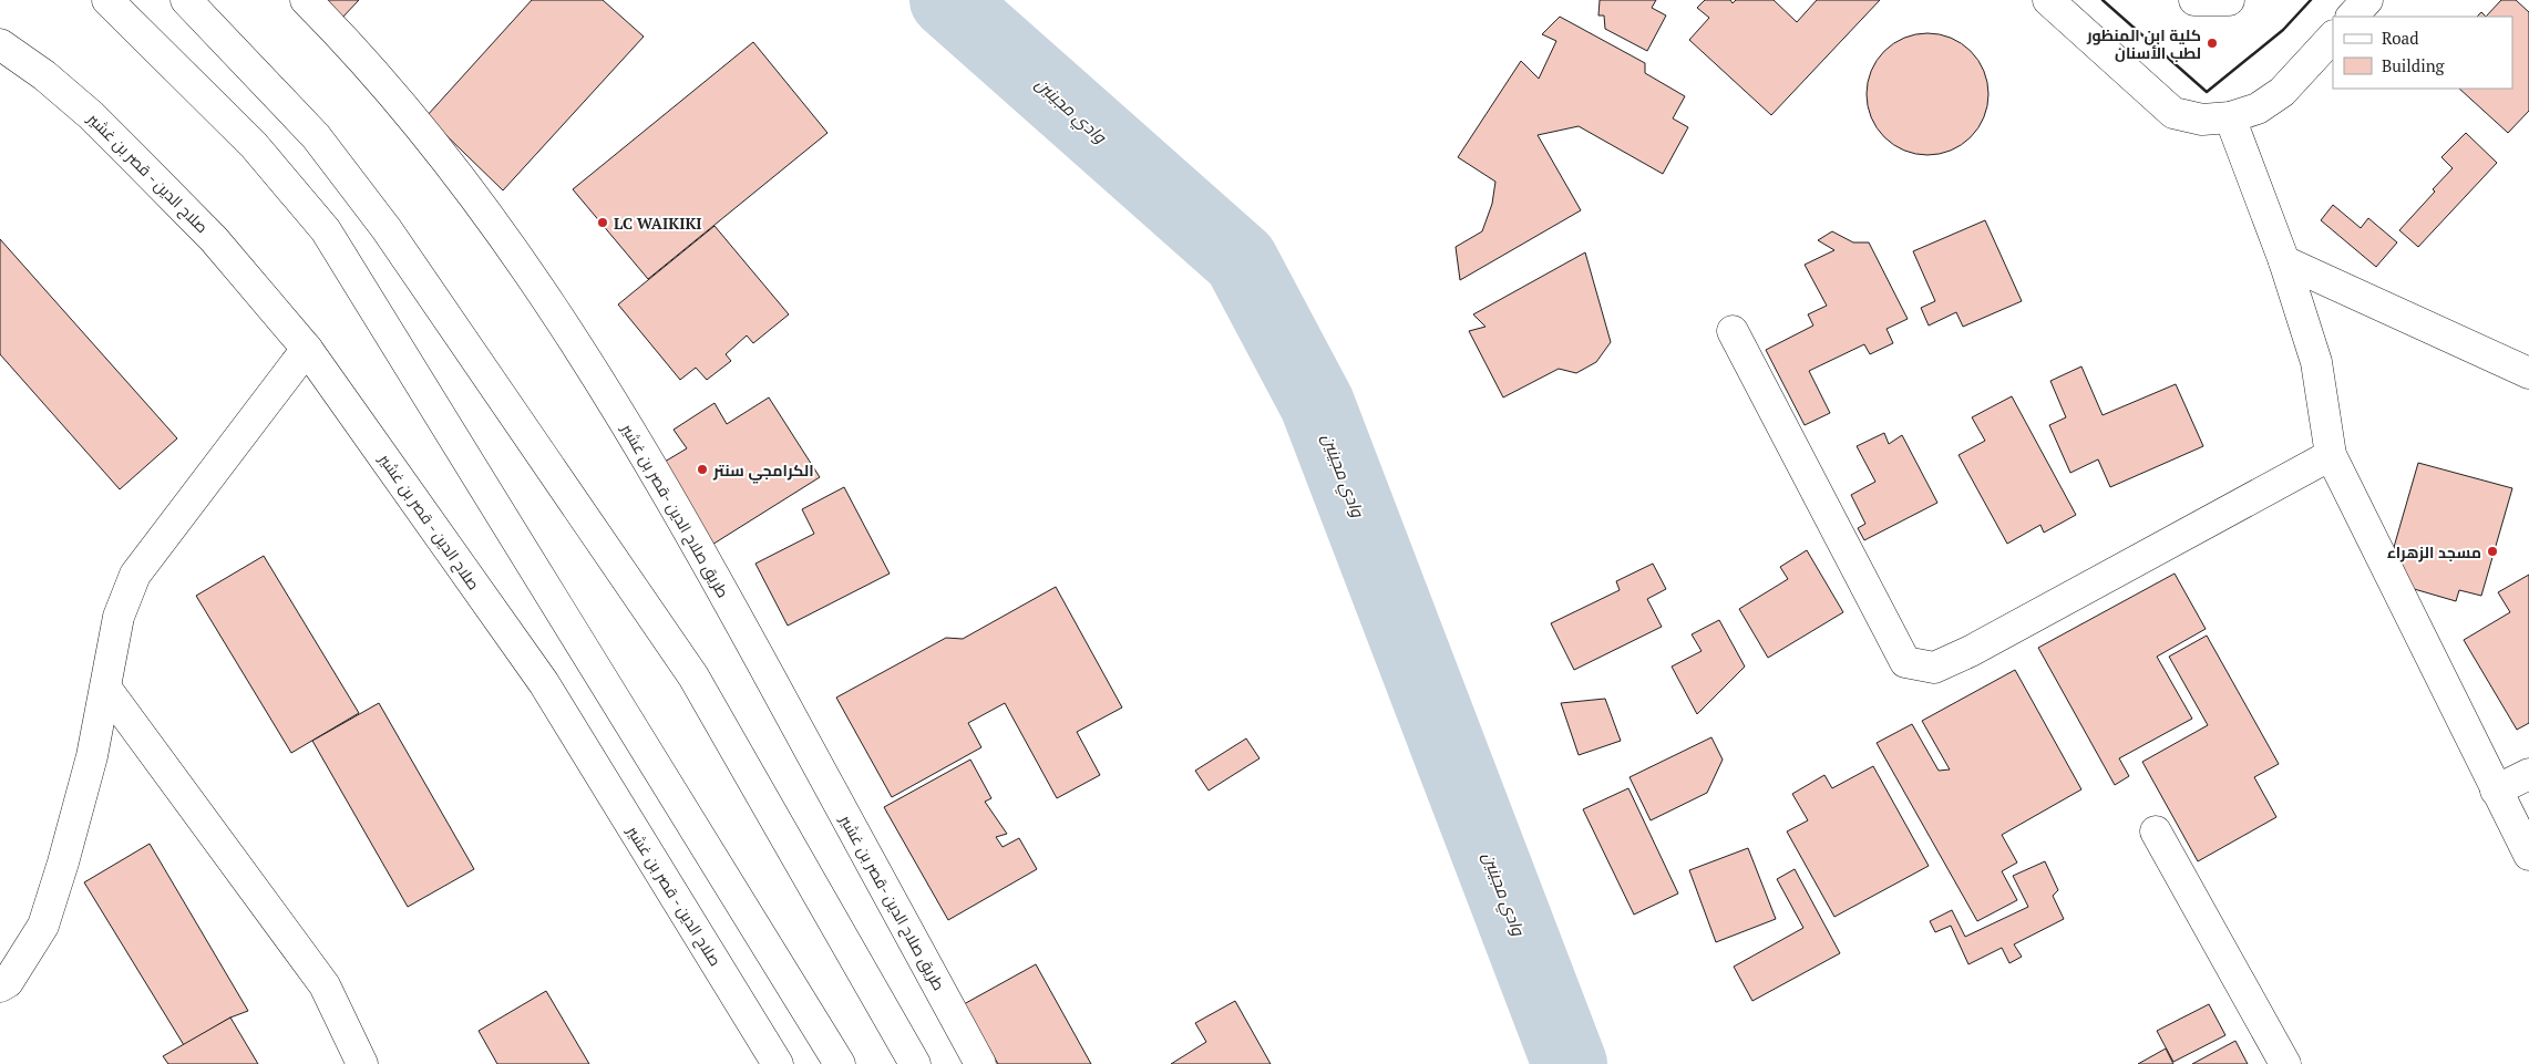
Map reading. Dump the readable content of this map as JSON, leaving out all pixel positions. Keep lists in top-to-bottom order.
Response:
{
  "streets": {
    "main road": ["صلاح الدين - قصر بن غشير", "طريق صلاح الدين -قصر بن غشير"]
  },
  "water": ["وادي مجينين"],
  "places": [
    "كلية ابن المنظور لطب الأسنان",
    "LC WAIKIKI",
    "الكرامجي سنتر",
    "مسجد الزهراء"
  ],
  "legend": ["Road", "Building"]
}
